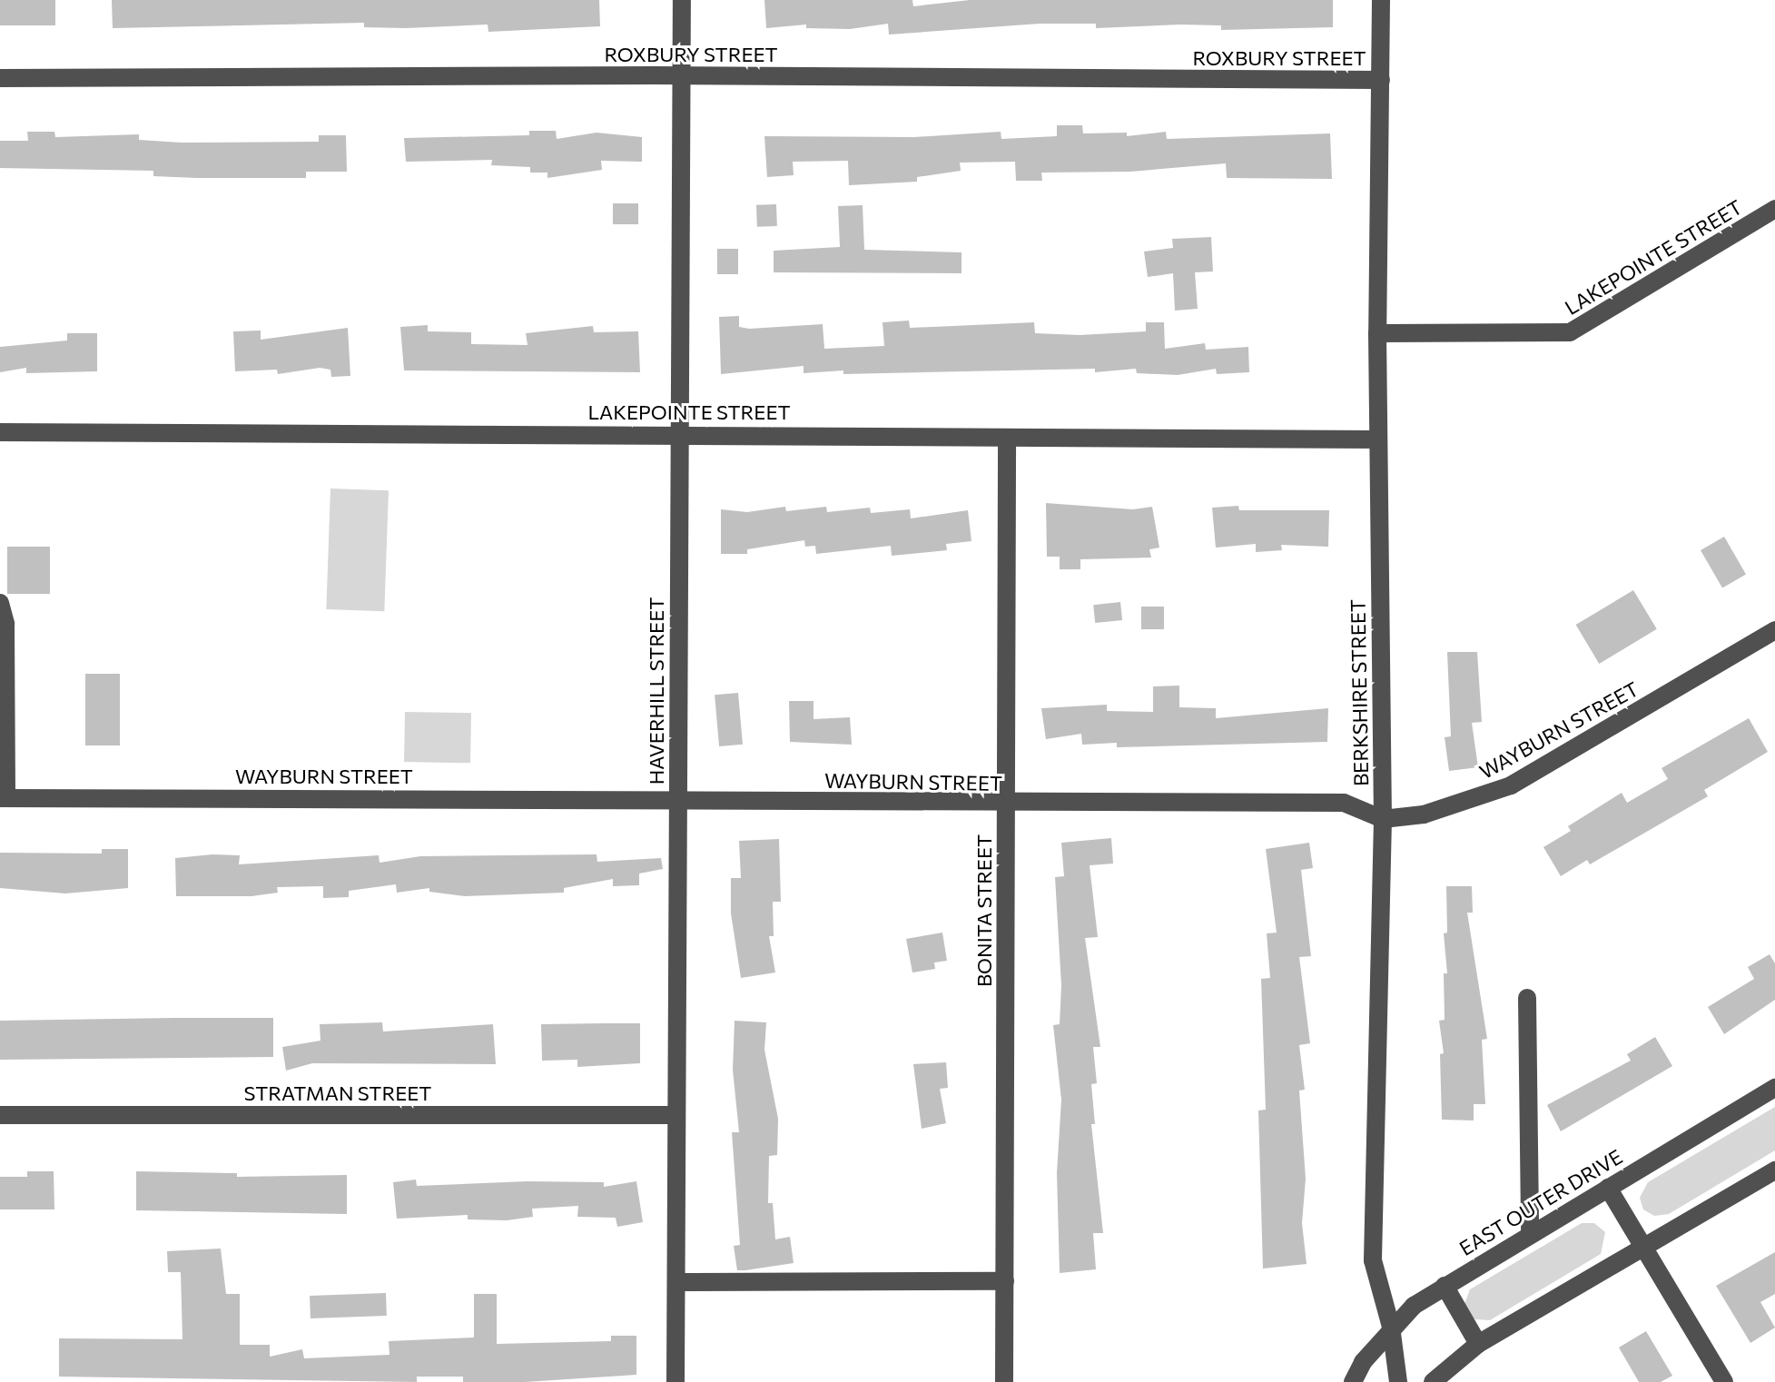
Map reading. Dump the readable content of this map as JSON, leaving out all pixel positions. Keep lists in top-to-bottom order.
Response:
{
  "streets": {
    "street": [
      "ROXBURY STREET",
      "LAKEPOINTE STREET",
      "HAVERHILL STREET",
      "BERKSHIRE STREET",
      "WAYBURN STREET",
      "BONITA STREET",
      "STRATMAN STREET",
      "EAST OUTER DRIVE"
    ]
  },
  "crossings": [
    ["ROXBURY STREET", "HAVERHILL STREET"],
    ["ROXBURY STREET", "BERKSHIRE STREET"],
    ["LAKEPOINTE STREET", "HAVERHILL STREET"],
    ["LAKEPOINTE STREET", "BERKSHIRE STREET"],
    ["LAKEPOINTE STREET", "BONITA STREET"],
    ["HAVERHILL STREET", "WAYBURN STREET"],
    ["HAVERHILL STREET", "STRATMAN STREET"],
    ["BERKSHIRE STREET", "WAYBURN STREET"],
    ["BERKSHIRE STREET", "EAST OUTER DRIVE"],
    ["WAYBURN STREET", "BONITA STREET"]
  ]
}
